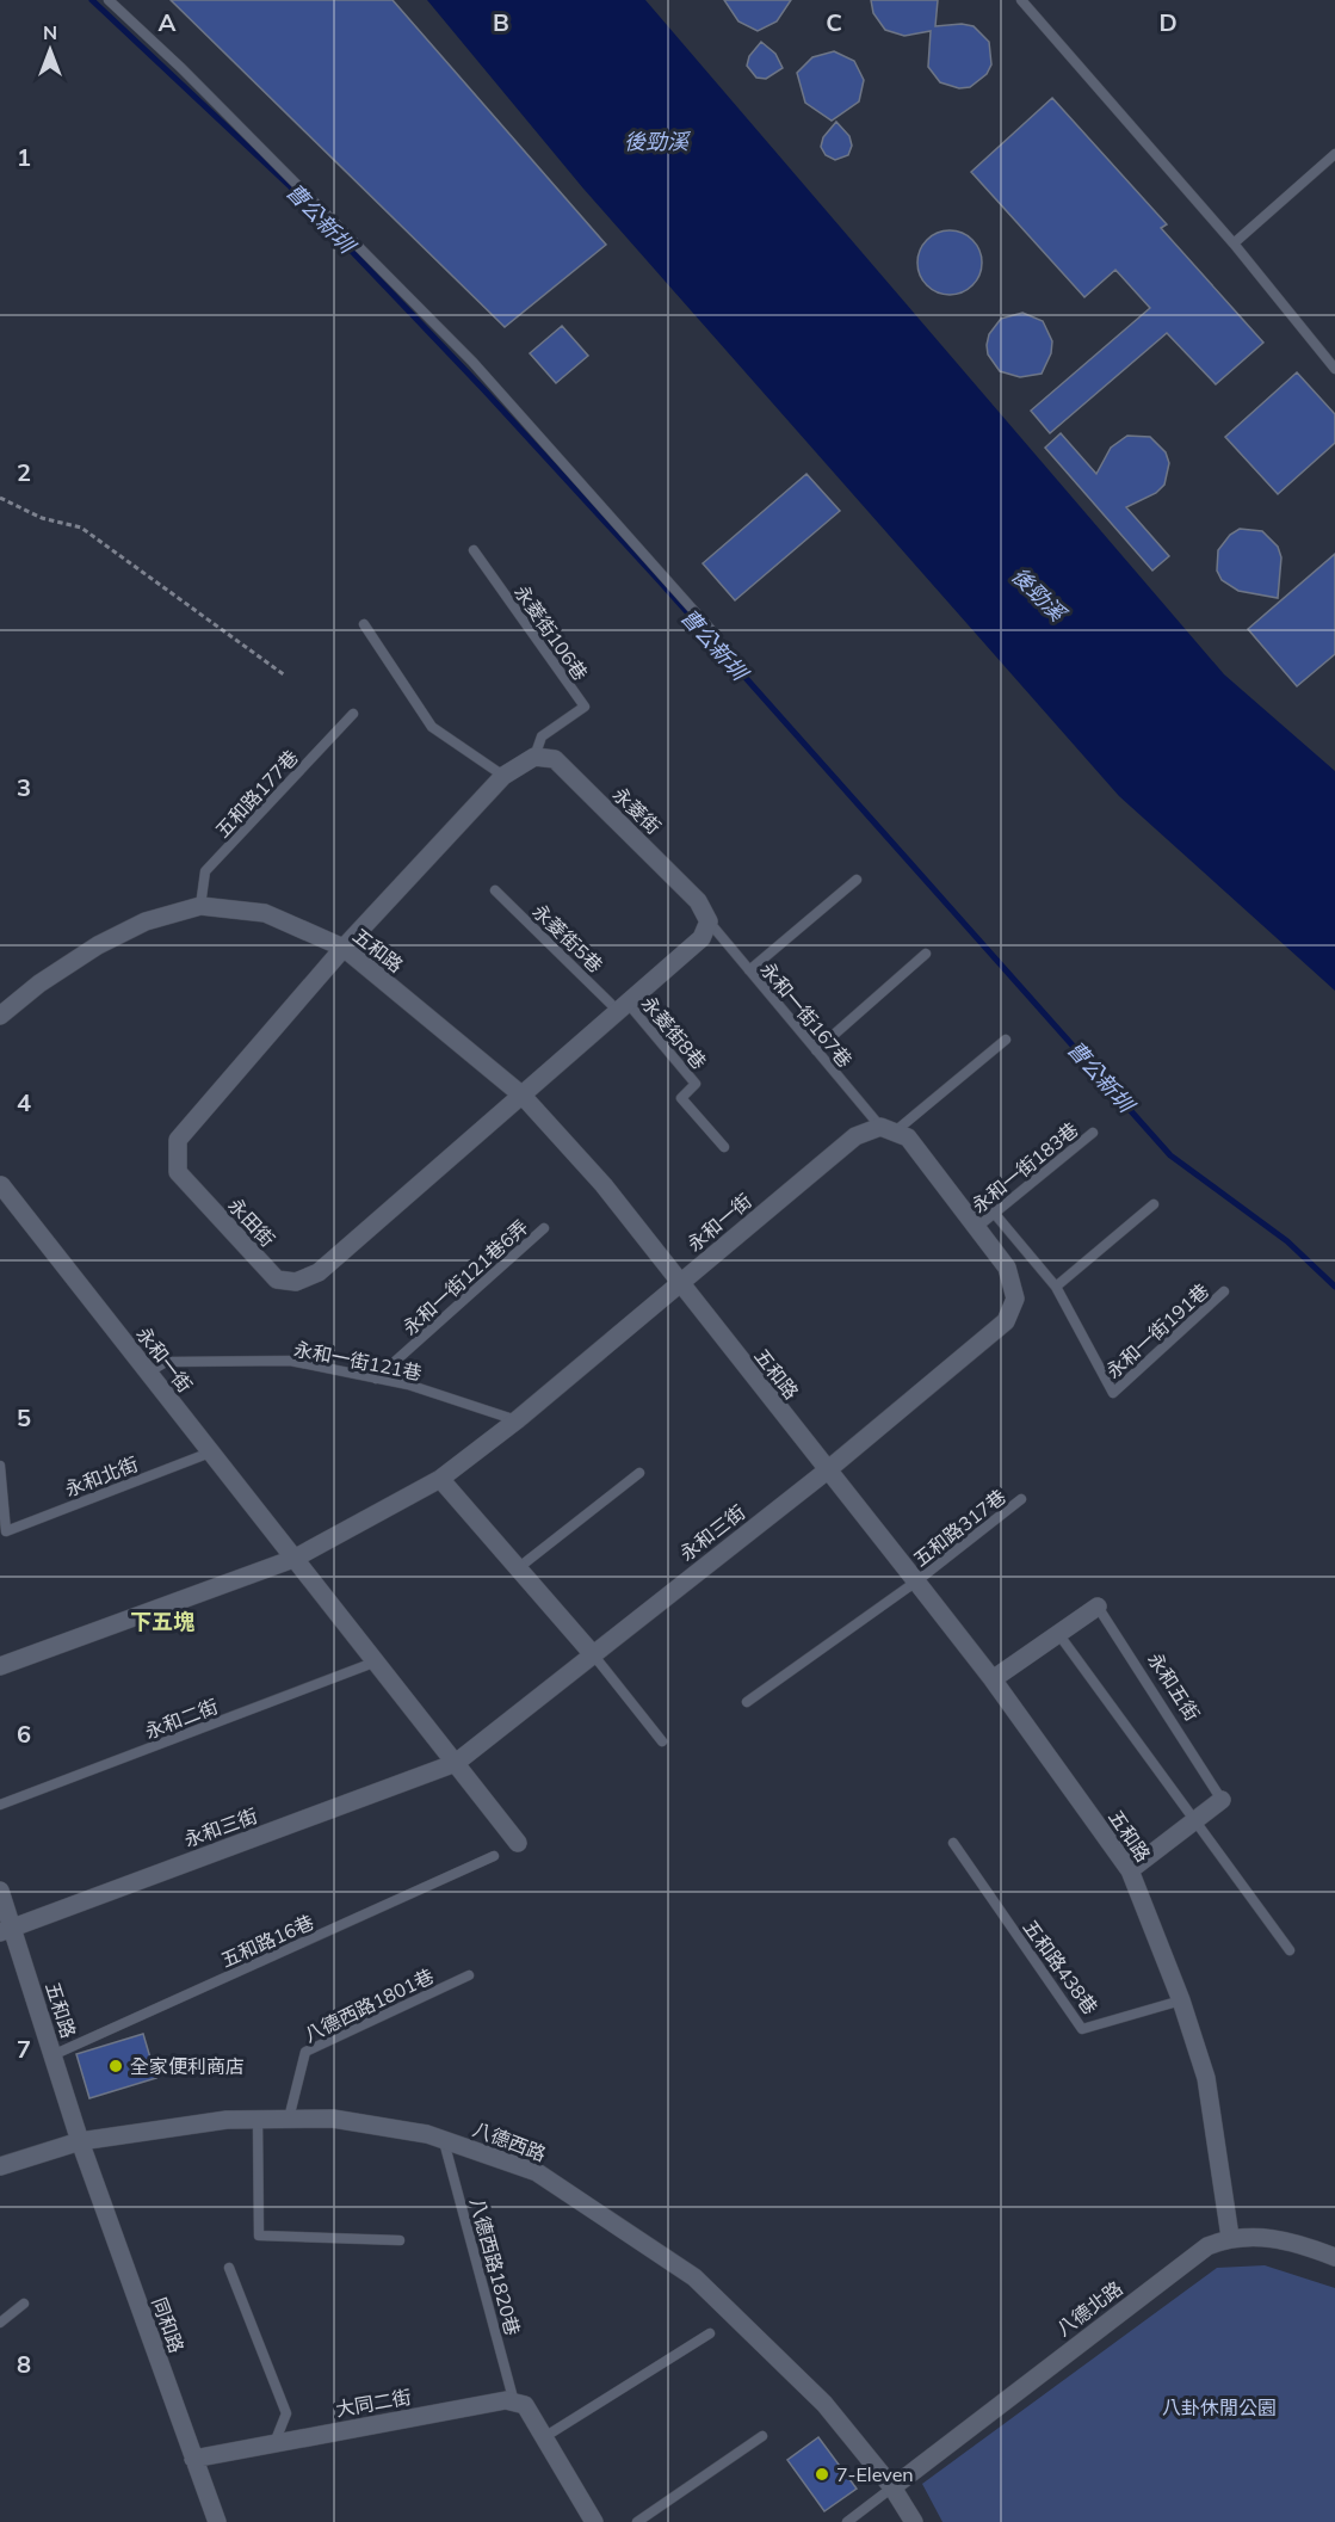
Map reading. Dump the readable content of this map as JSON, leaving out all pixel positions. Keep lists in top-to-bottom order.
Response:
{
  "streets": {
    "street": [
      "永菱街",
      "五和路",
      "永田街",
      "永和一街",
      "永和三街",
      "永和五街",
      "八德西路",
      "八德北路",
      "同和路",
      "大同二街"
    ],
    "lane": [
      "永菱街106巷",
      "五和路177巷",
      "永菱街5巷",
      "永和一街167巷",
      "永菱街8巷",
      "永和一街183巷",
      "永和一街121巷6弄",
      "永和一街191巷",
      "永和一街121巷",
      "永和北街",
      "五和路317巷",
      "永和二街",
      "五和路16巷",
      "五和路438巷",
      "八德西路1801巷",
      "八德西路1820巷"
    ]
  },
  "crossings": [
    ["永菱街106巷", "永菱街"],
    ["五和路177巷", "五和路"],
    ["永菱街", "永和一街167巷"],
    ["永菱街5巷", "永菱街8巷"],
    ["五和路", "永田街"],
    ["五和路", "永和一街"],
    ["五和路", "五和路317巷"],
    ["五和路", "永和三街"],
    ["五和路", "永和五街"],
    ["五和路", "五和路16巷"],
    ["五和路", "五和路438巷"],
    ["五和路", "八德西路"],
    ["五和路", "八德北路"],
    ["五和路", "同和路"],
    ["永和一街167巷", "永和一街"],
    ["永和一街183巷", "永和一街191巷"],
    ["永和一街", "永和一街121巷"],
    ["永和一街", "永和北街"],
    ["永和一街121巷6弄", "永和一街121巷"],
    ["八德西路1801巷", "八德西路"],
    ["八德西路", "八德西路1820巷"],
    ["八德西路", "八德北路"],
    ["八德西路", "同和路"],
    ["八德西路1820巷", "大同二街"],
    ["同和路", "大同二街"]
  ],
  "districts": ["下五塊"],
  "water": ["後勁溪", "曹公新圳"],
  "parks": ["八卦休閒公園"],
  "places": ["全家便利商店", "7-Eleven"],
  "north": "top",
  "grid": {
    "columns": [
      "A",
      "B",
      "C",
      "D"
    ],
    "rows": [
      "1",
      "2",
      "3",
      "4",
      "5",
      "6",
      "7",
      "8"
    ]
  }
}
